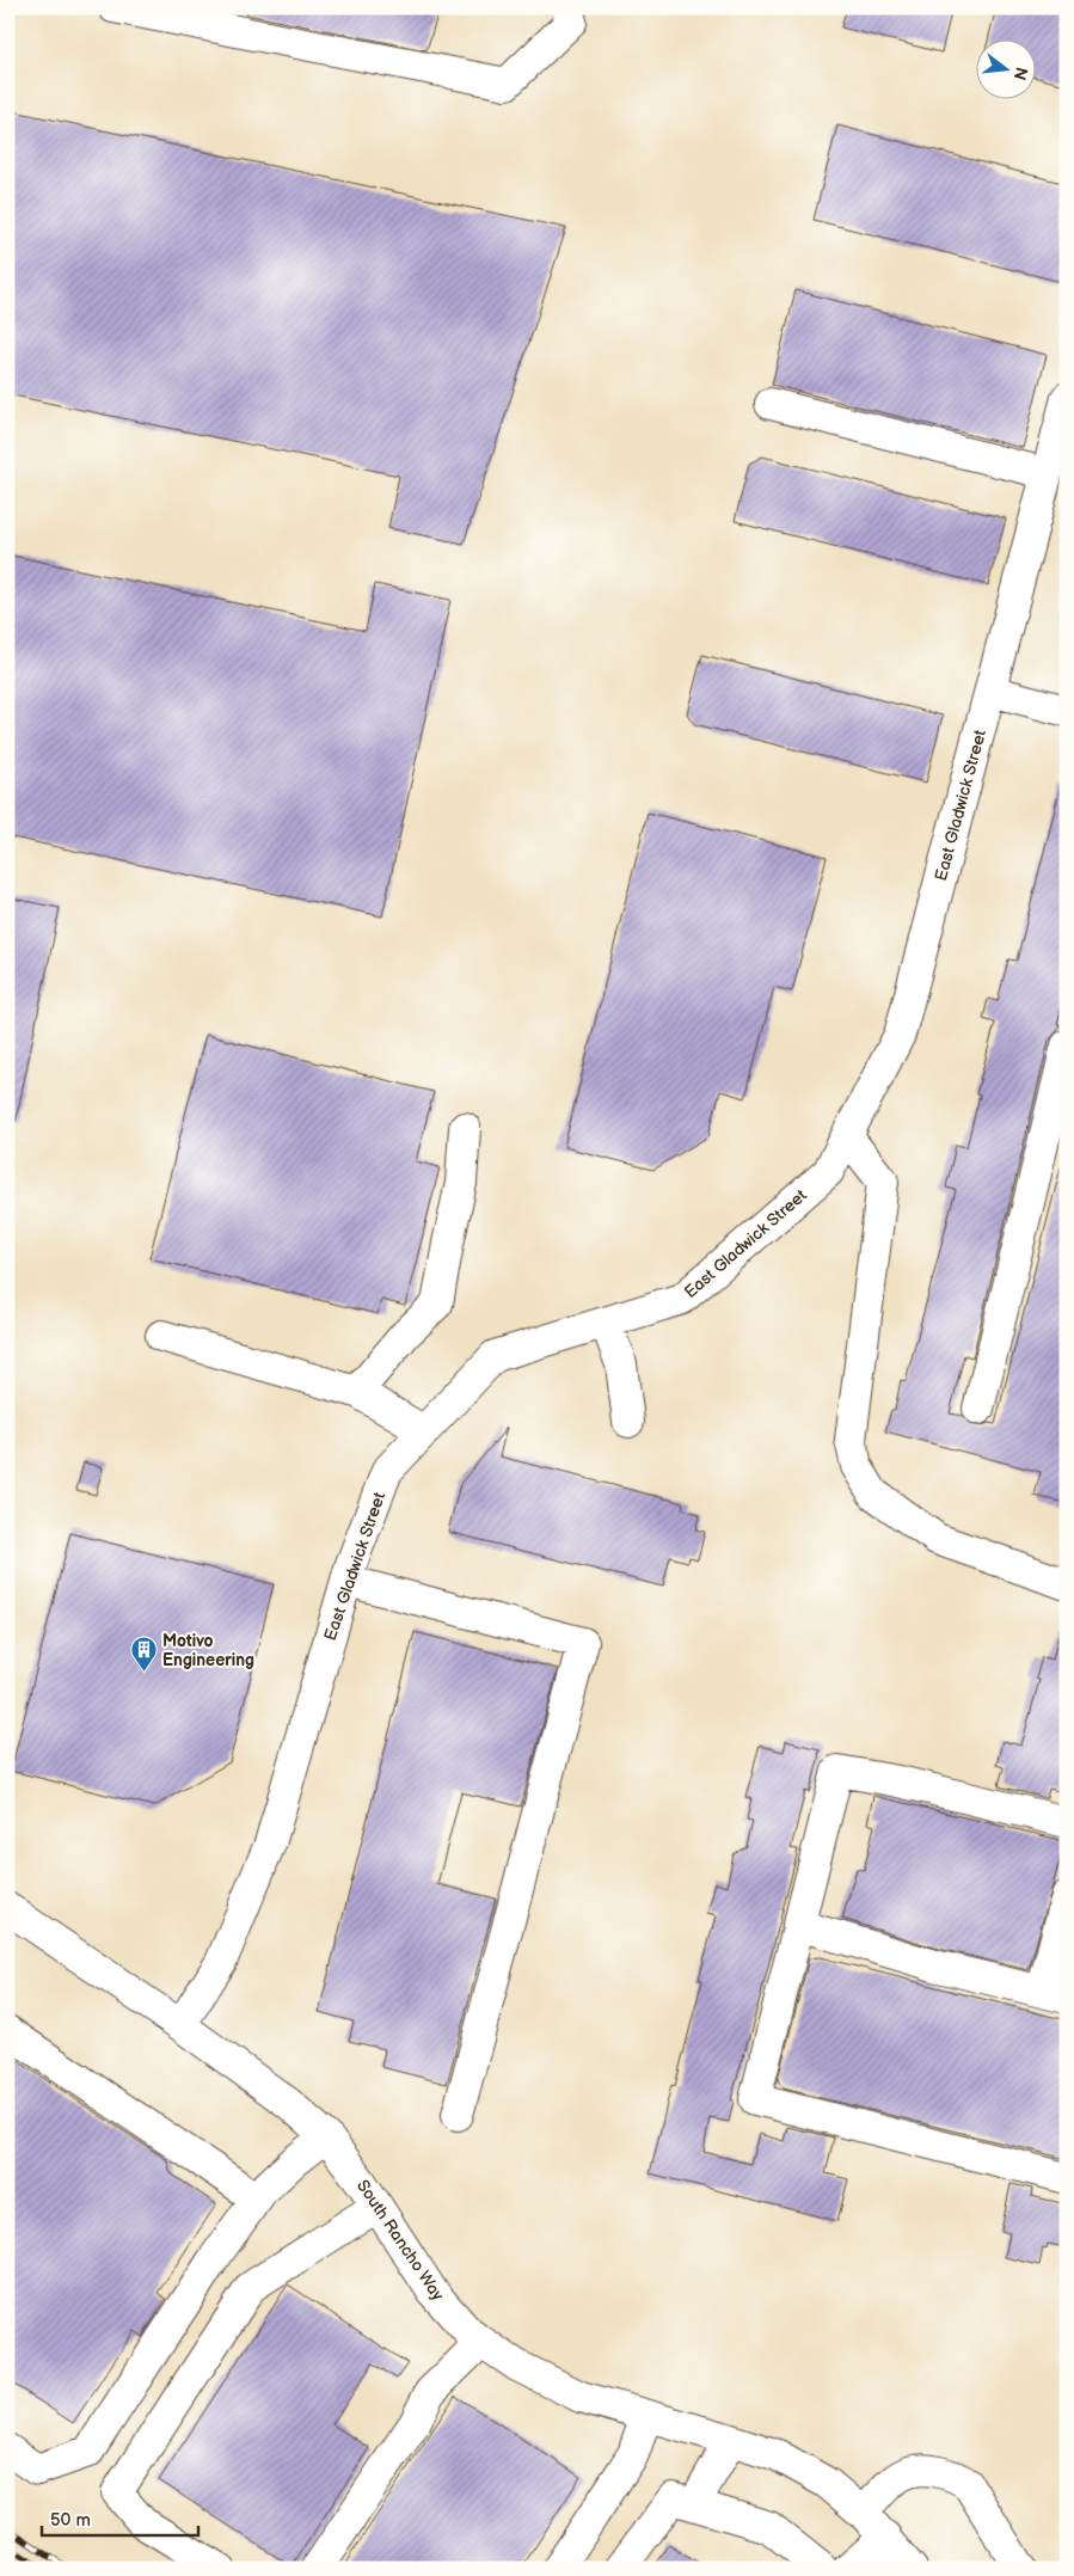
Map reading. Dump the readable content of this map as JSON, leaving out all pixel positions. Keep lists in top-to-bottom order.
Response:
{
  "streets": {
    "street": ["East Gladwick Street", "South Rancho Way"]
  },
  "crossings": [
    ["East Gladwick Street", "South Rancho Way"]
  ],
  "places": {
    "building": ["Motivo Engineering"]
  },
  "scale_bar": "50 m",
  "north": "right"
}
